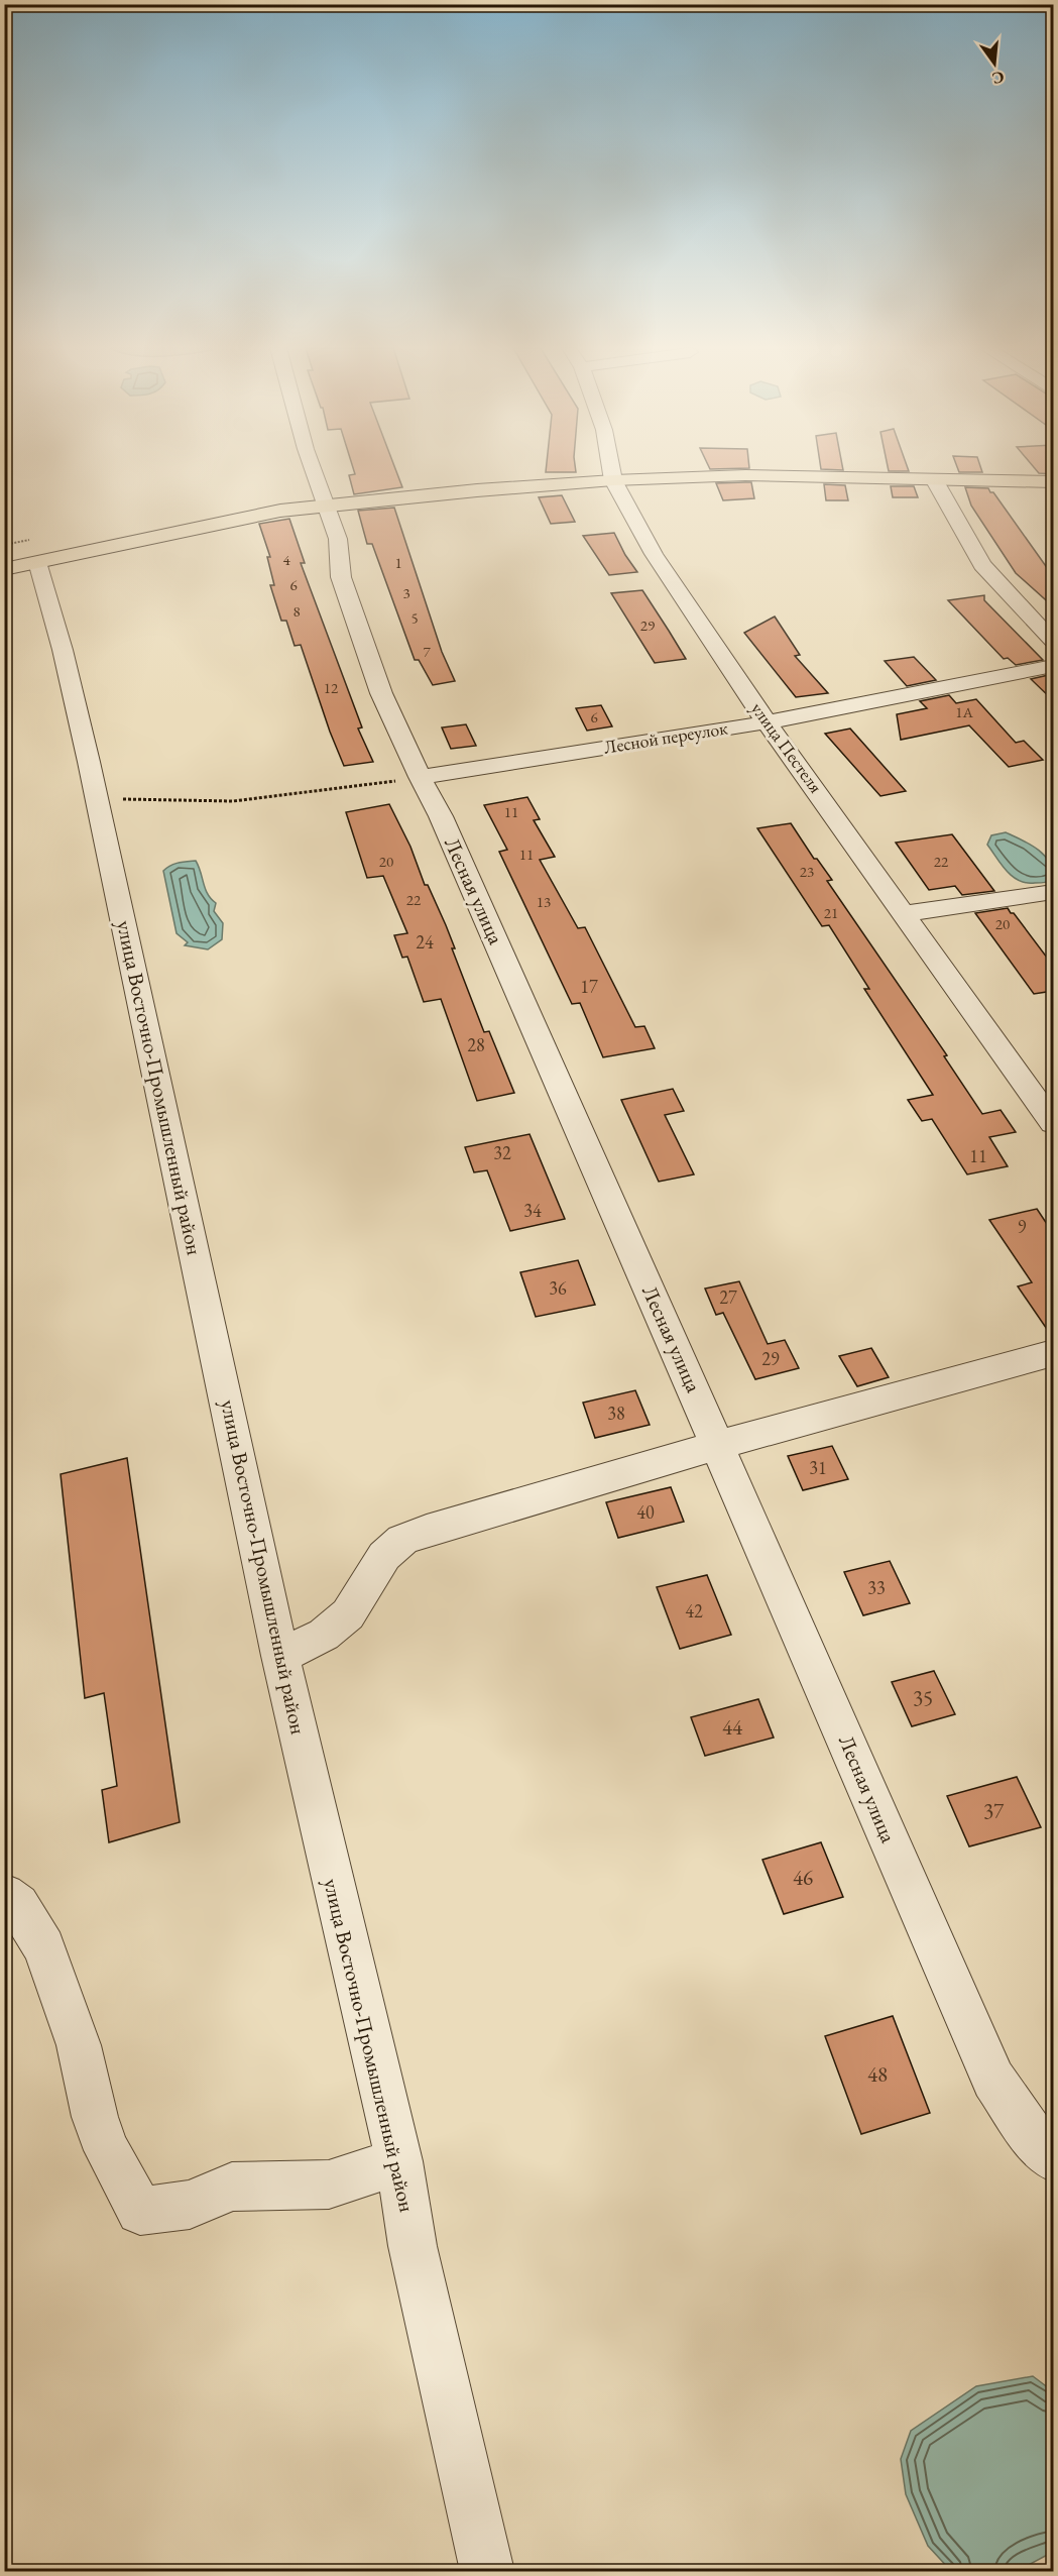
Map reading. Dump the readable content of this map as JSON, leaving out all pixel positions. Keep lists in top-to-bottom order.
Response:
{
  "streets": {
    "street": [
      "Лесной переулок",
      "улица Пестеля",
      "Лесная улица",
      "улица Восточно-Промышленный район"
    ]
  },
  "crossings": [
    ["Лесной переулок", "улица Пестеля"],
    ["Лесной переулок", "Лесная улица"]
  ],
  "house_numbers": [
    "4",
    "1",
    "6",
    "3",
    "8",
    "5",
    "29",
    "7",
    "12",
    "1А",
    "6",
    "11",
    "11",
    "20",
    "22",
    "23",
    "22",
    "13",
    "21",
    "20",
    "24",
    "17",
    "28",
    "32",
    "11",
    "34",
    "9",
    "36",
    "27",
    "29",
    "38",
    "31",
    "40",
    "33",
    "42",
    "35",
    "44",
    "37",
    "46",
    "48"
  ],
  "north": "bottom"
}
